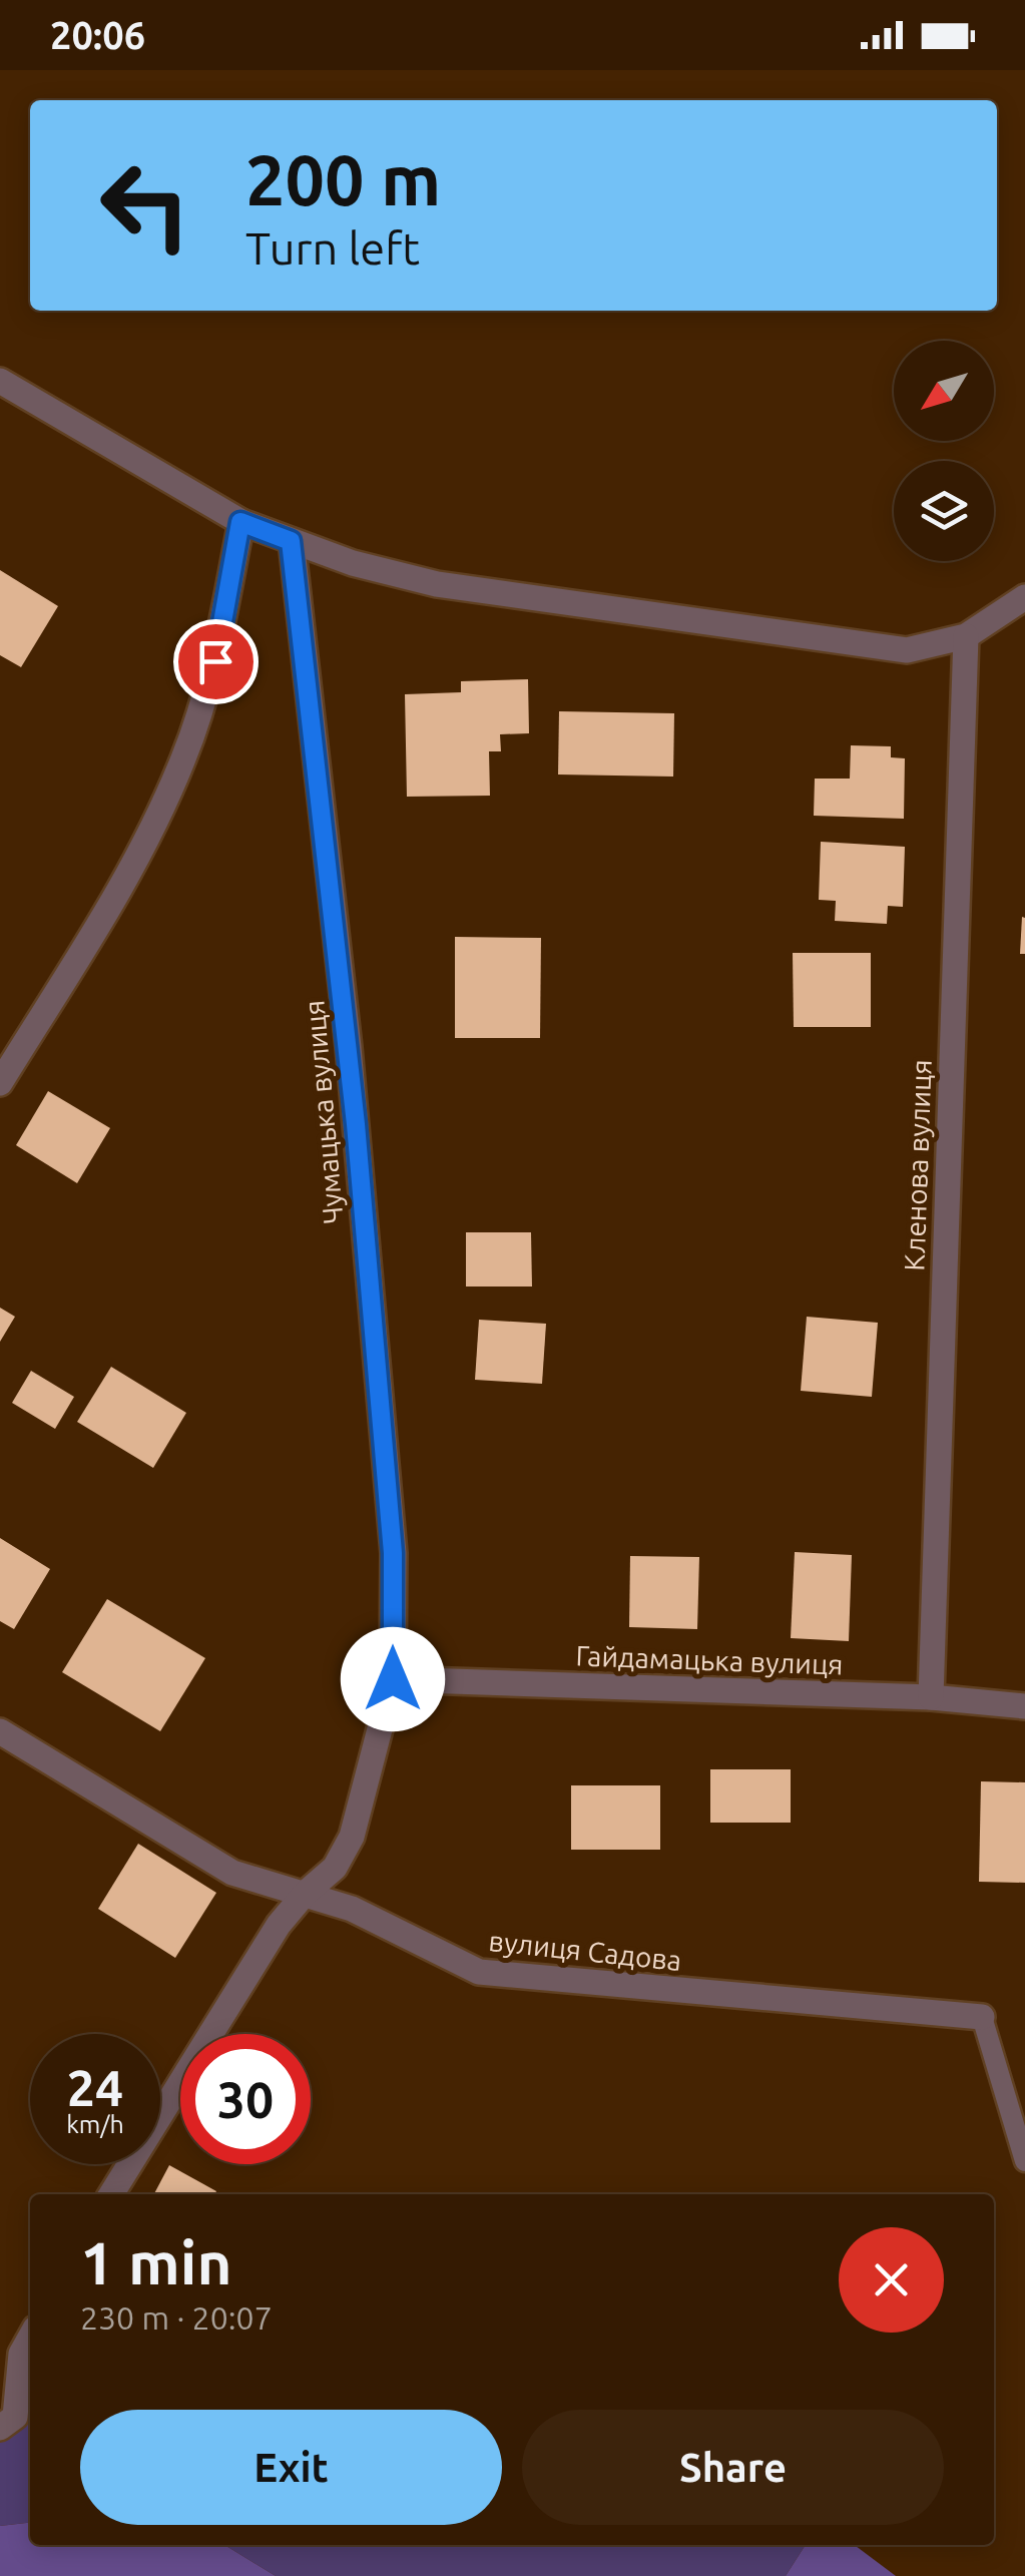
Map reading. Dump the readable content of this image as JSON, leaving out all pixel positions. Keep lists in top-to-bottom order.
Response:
{
  "streets": {
    "street": [
      "Чумацька вулиця",
      "Кленова вулиця",
      "Гайдамацька вулиця",
      "вулиця Садова"
    ]
  },
  "crossings": [
    ["Чумацька вулиця", "Гайдамацька вулиця"],
    ["Чумацька вулиця", "вулиця Садова"],
    ["Кленова вулиця", "Гайдамацька вулиця"]
  ],
  "north": "bottom left",
  "page": {
    "status": "20:06",
    "turn": ["200 m", "Turn left"],
    "speed": "24 km/h",
    "limit": "30",
    "heading": ["1 min", "230 m · 20:07"],
    "buttons": ["Exit", "Share"]
  }
}
